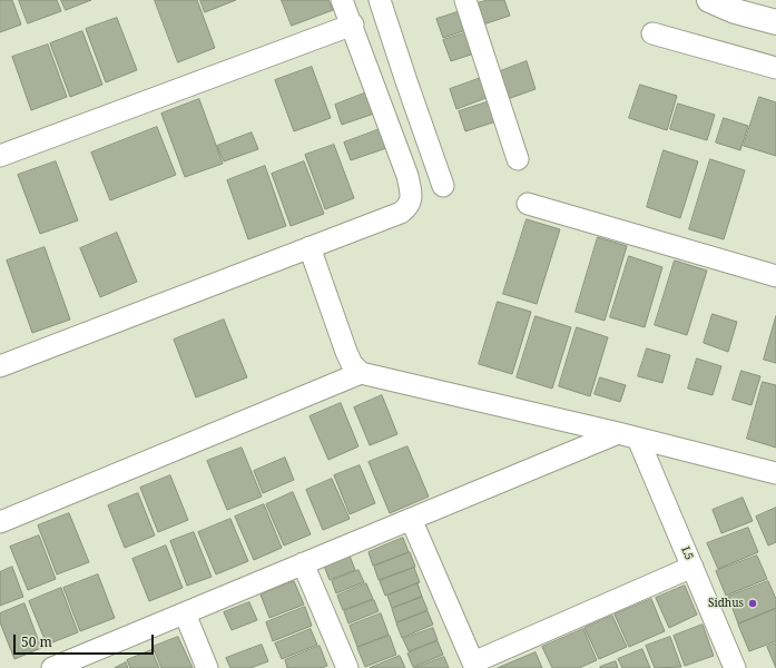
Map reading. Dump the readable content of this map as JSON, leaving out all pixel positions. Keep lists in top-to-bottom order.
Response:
{
  "streets": {
    "street": ["L5"]
  },
  "places": ["Sidhus"],
  "scale_bar": "50 m"
}
